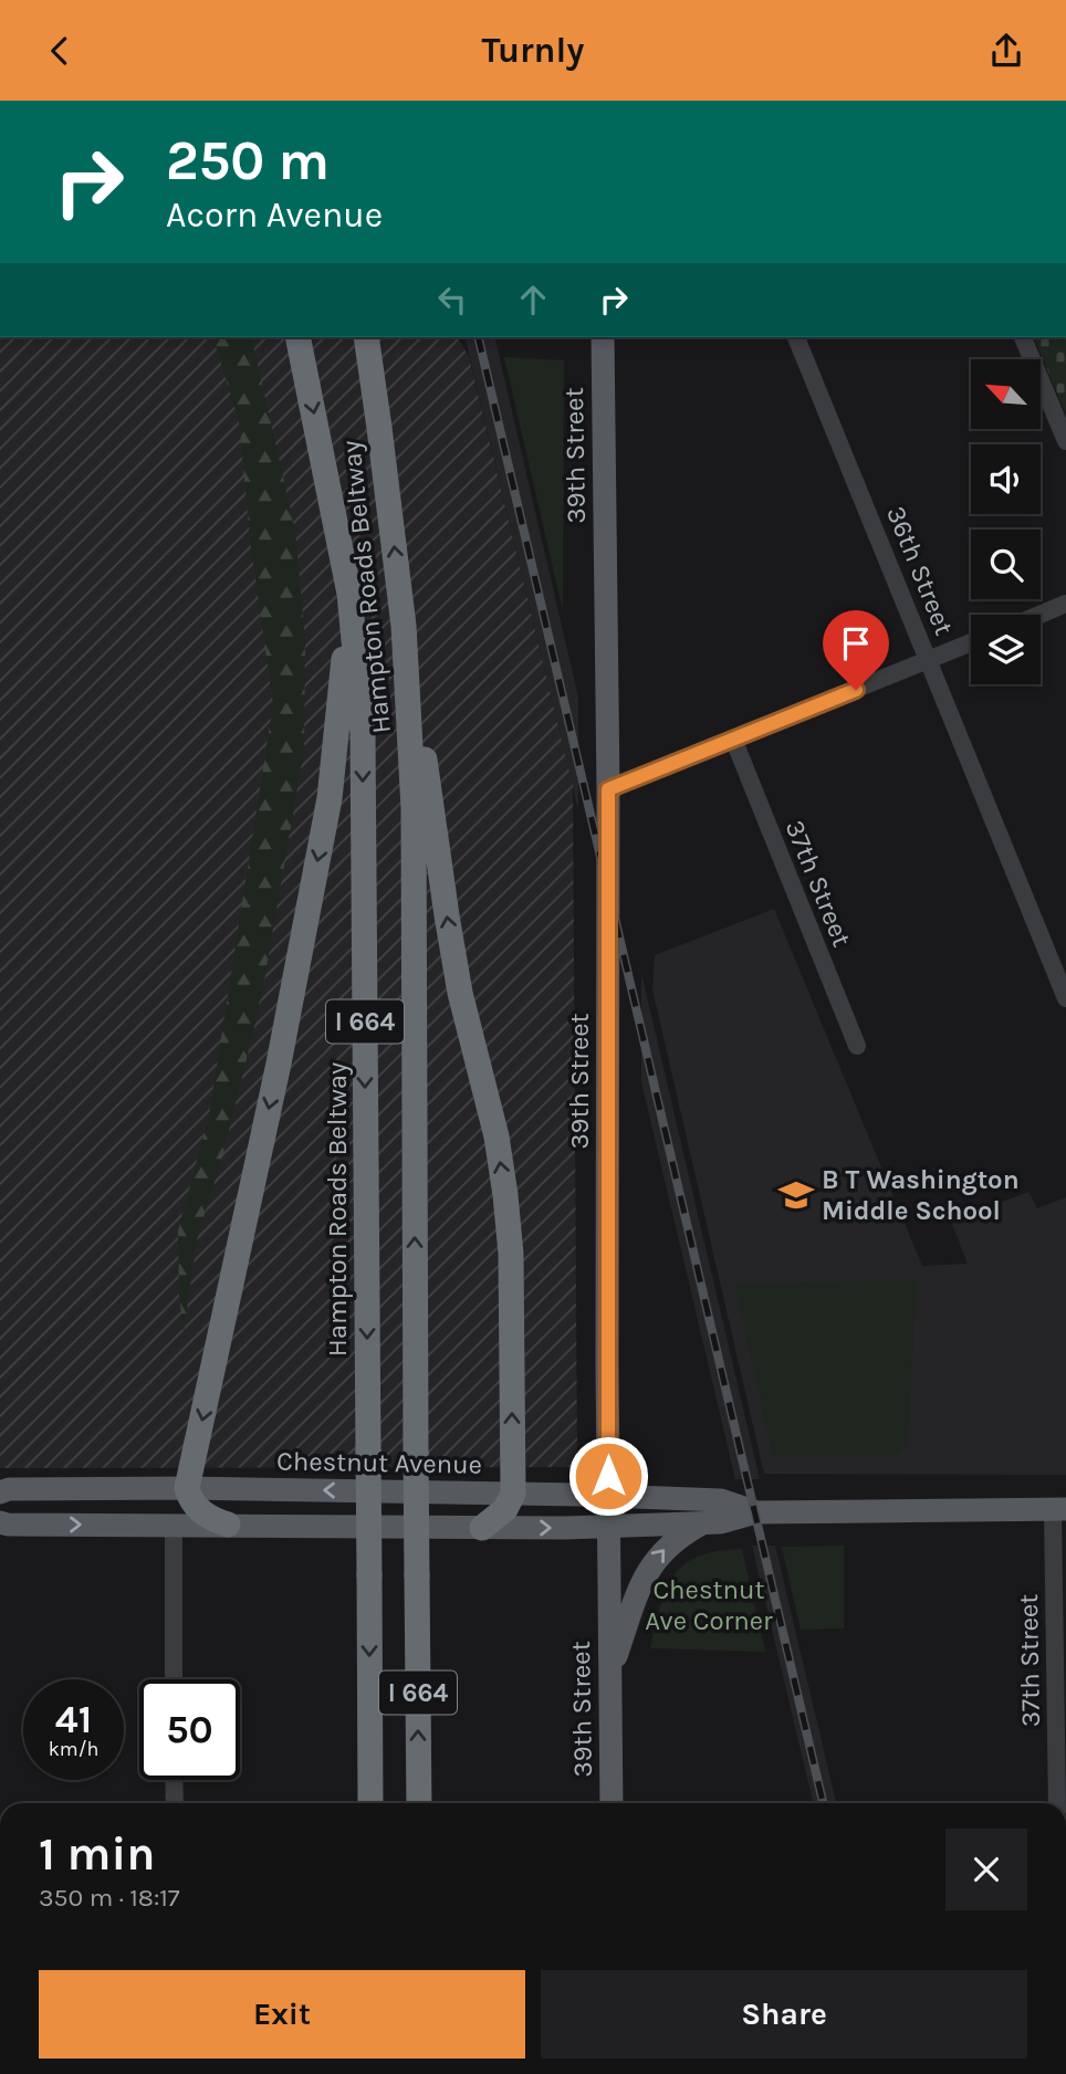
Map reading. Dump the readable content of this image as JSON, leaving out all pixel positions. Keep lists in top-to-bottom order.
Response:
{
  "streets": {
    "highway": ["Hampton Roads Beltway", "I 664"],
    "main road": ["39th Street", "Chestnut Avenue"],
    "street": ["36th Street", "37th Street"]
  },
  "crossings": [
    ["39th Street", "Chestnut Avenue"],
    ["37th Street", "Chestnut Avenue"]
  ],
  "parks": ["Chestnut Ave Corner"],
  "places": {
    "school or university": ["B T Washington Middle School"]
  },
  "north": "top left",
  "page": {
    "header": "Turnly",
    "turn": ["250 m", "Acorn Avenue"],
    "speed": "41 km/h",
    "limit": "50",
    "heading": ["1 min", "350 m · 18:17"],
    "buttons": ["Exit", "Share"]
  }
}
